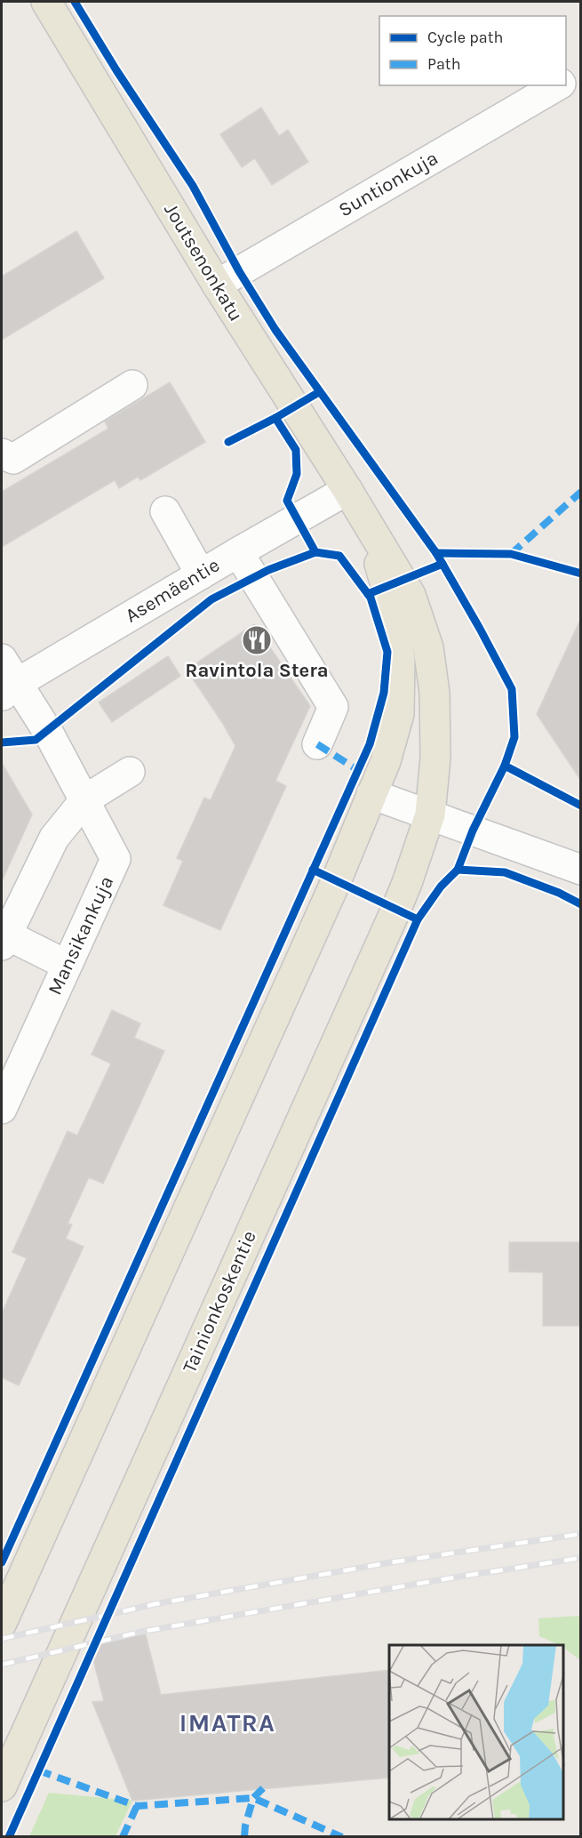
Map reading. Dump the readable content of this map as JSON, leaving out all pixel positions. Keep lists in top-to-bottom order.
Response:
{
  "streets": {
    "main road": ["Joutsenonkatu", "Tainionkoskentie"],
    "street": ["Suntionkuja", "Asemäentie", "Mansikankuja"]
  },
  "crossings": [
    ["Suntionkuja", "Joutsenonkatu"],
    ["Joutsenonkatu", "Asemäentie"],
    ["Joutsenonkatu", "Tainionkoskentie"],
    ["Asemäentie", "Mansikankuja"]
  ],
  "districts": ["IMATRA"],
  "places": {
    "restaurant": ["Ravintola Stera"]
  },
  "legend": ["Cycle path", "Path"]
}
